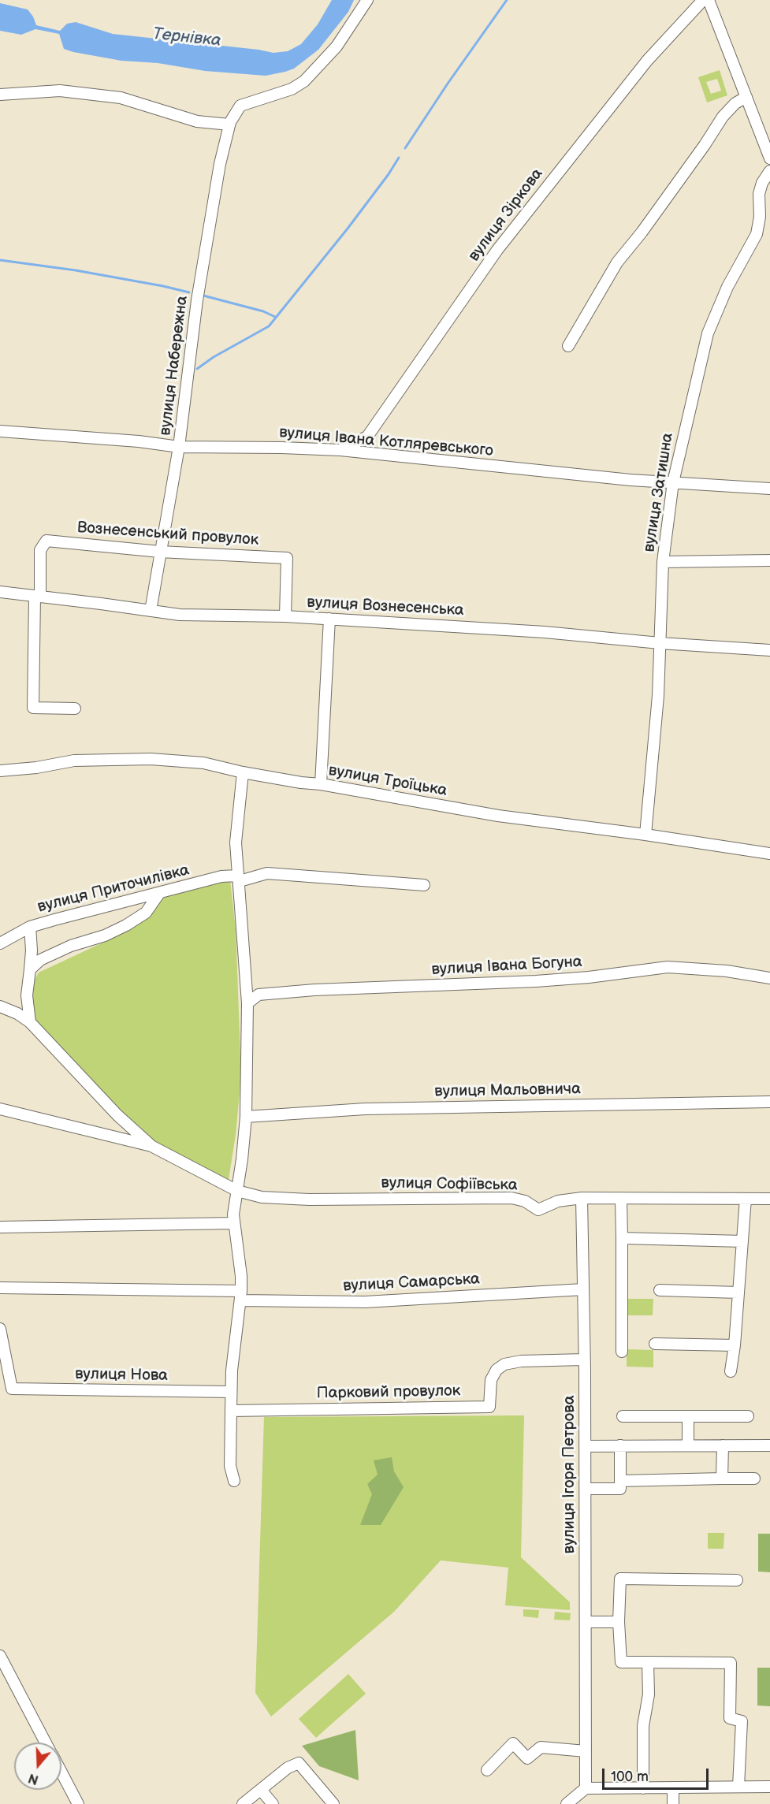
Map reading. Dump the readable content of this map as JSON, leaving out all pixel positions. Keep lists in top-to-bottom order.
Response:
{
  "streets": {
    "street": [
      "вулиця Зіркова",
      "вулиця Набережна",
      "вулиця Івана Котляревського",
      "вулиця Затишна",
      "Вознесенський провулок",
      "вулиця Вознесенська",
      "вулиця Троїцька",
      "вулиця Приточилівка",
      "вулиця Івана Богуна",
      "вулиця Мальовнича",
      "вулиця Софіївська",
      "вулиця Самарська",
      "вулиця Нова",
      "Парковий провулок",
      "вулиця Ігоря Петрова"
    ]
  },
  "crossings": [
    ["вулиця Зіркова", "вулиця Івана Котляревського"],
    ["вулиця Набережна", "вулиця Івана Котляревського"],
    ["вулиця Набережна", "Вознесенський провулок"],
    ["вулиця Набережна", "вулиця Вознесенська"],
    ["вулиця Івана Котляревського", "вулиця Затишна"],
    ["вулиця Затишна", "вулиця Вознесенська"],
    ["вулиця Затишна", "вулиця Троїцька"],
    ["Вознесенський провулок", "вулиця Вознесенська"],
    ["вулиця Софіївська", "вулиця Ігоря Петрова"],
    ["вулиця Самарська", "вулиця Ігоря Петрова"],
    ["Парковий провулок", "вулиця Ігоря Петрова"]
  ],
  "water": ["Тернівка"],
  "scale_bar": "100 m",
  "north": "bottom"
}
